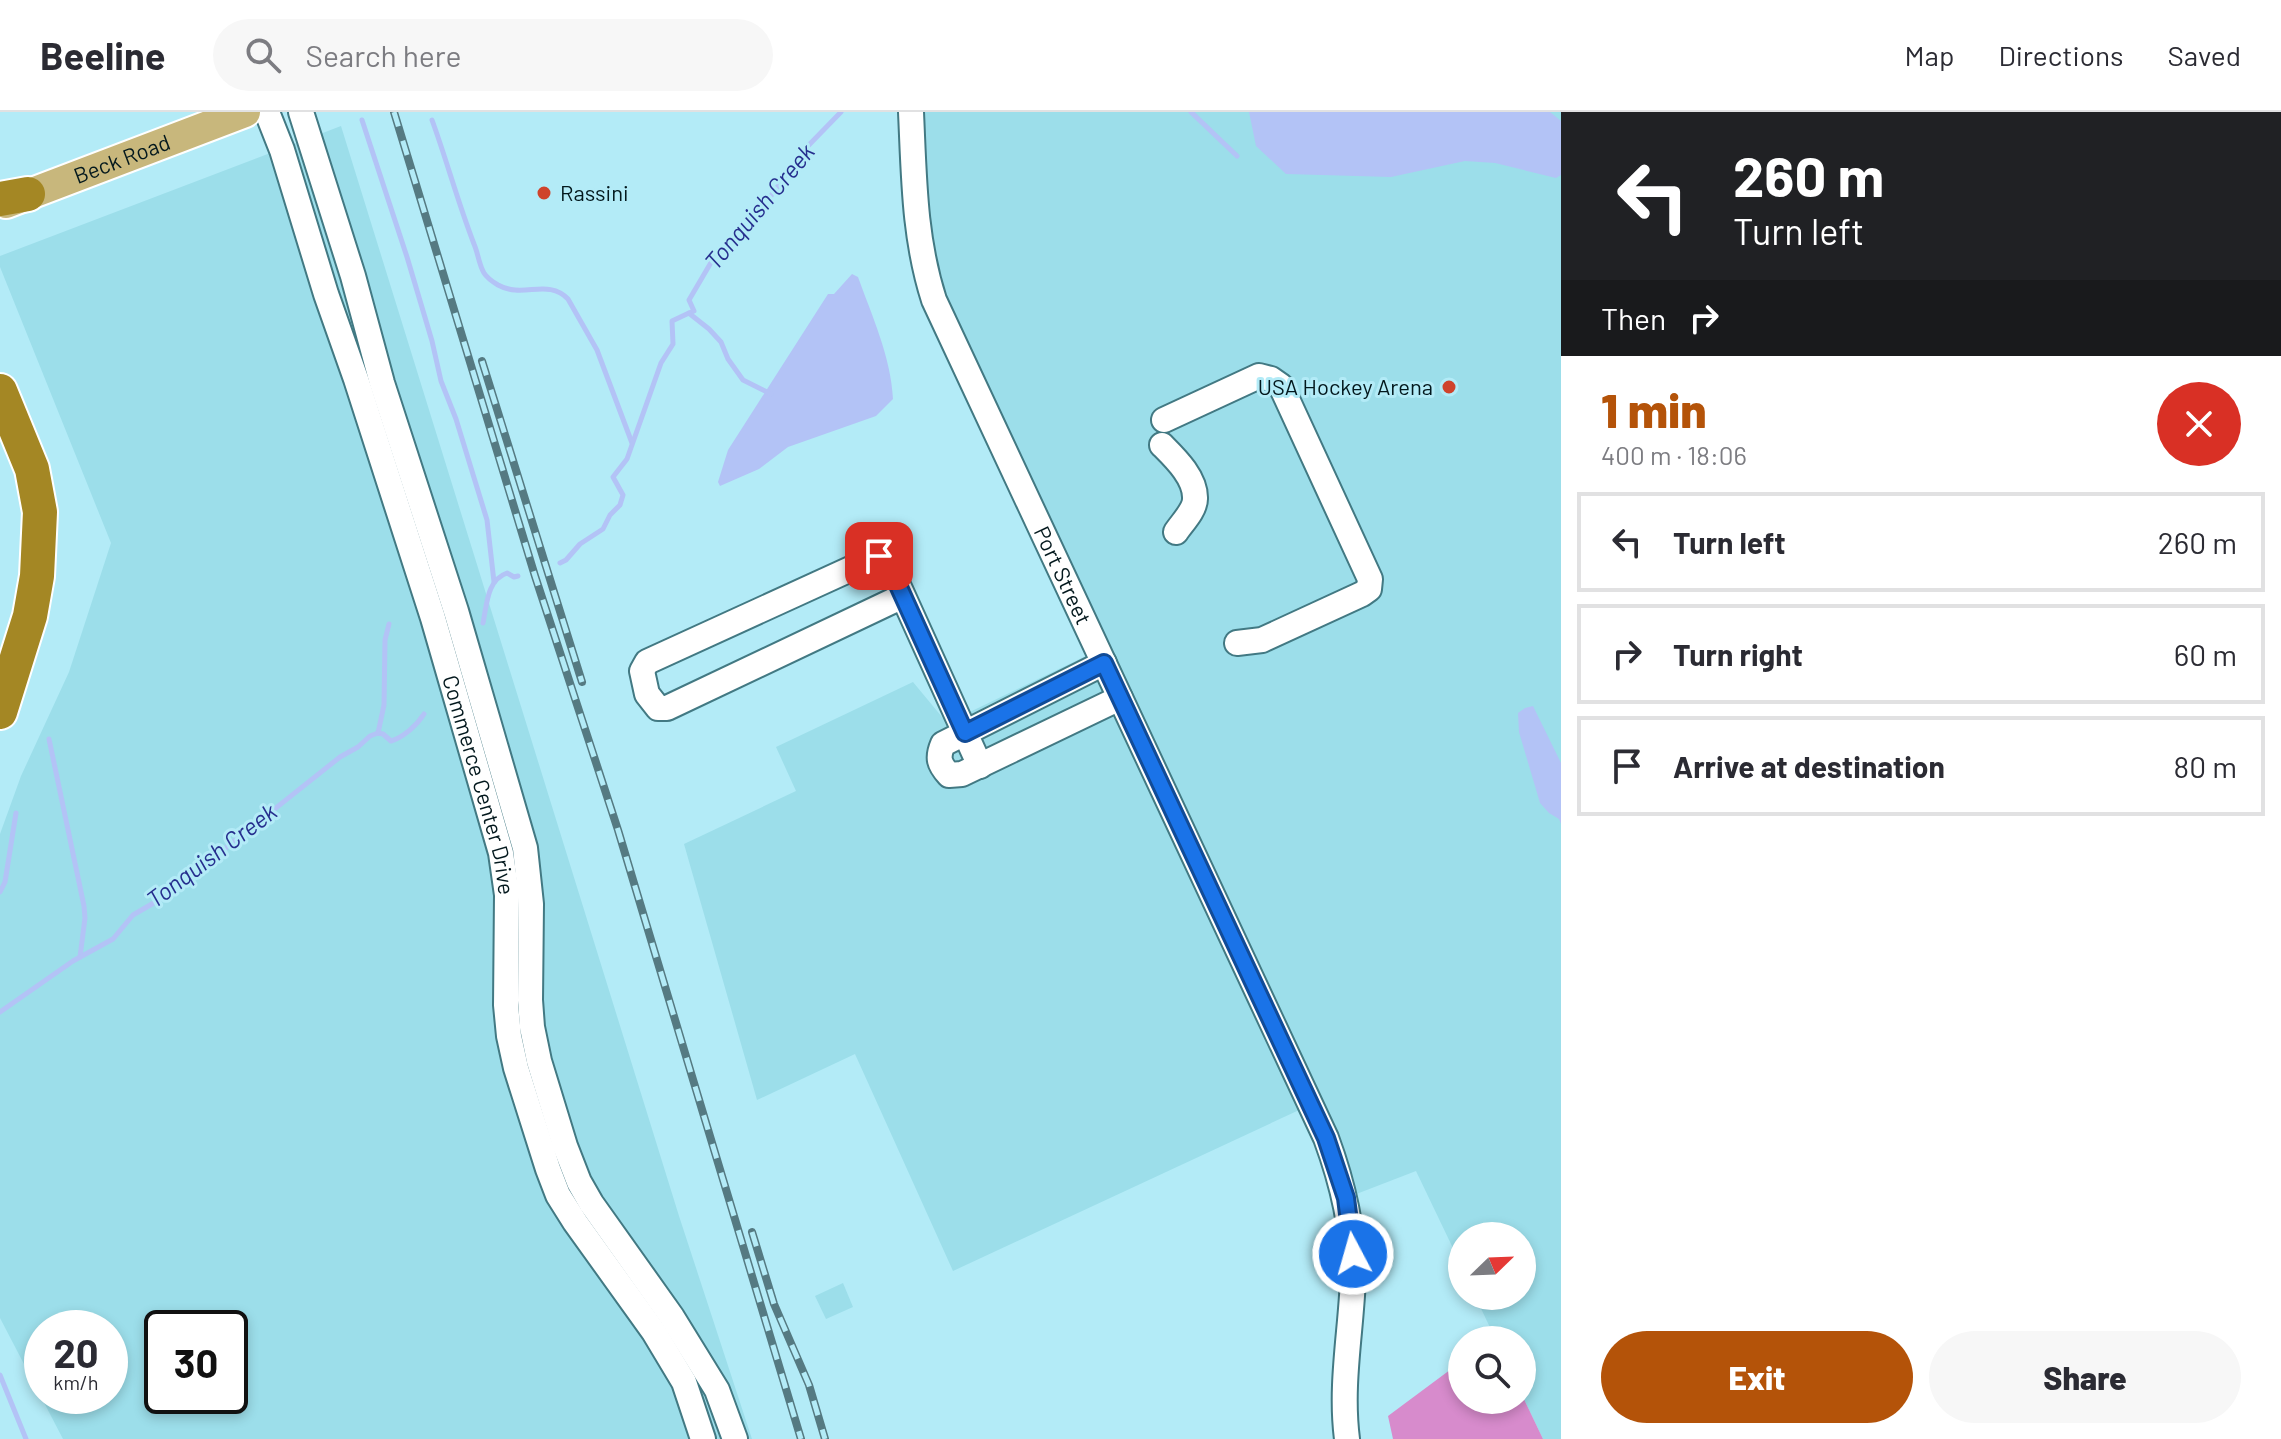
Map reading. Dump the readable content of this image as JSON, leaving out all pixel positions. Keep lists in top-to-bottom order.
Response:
{
  "streets": {
    "main road": ["Beck Road"],
    "street": ["Port Street", "Commerce Center Drive"]
  },
  "water": ["Tonquish Creek"],
  "places": ["Rassini", "USA Hockey Arena"],
  "north": "top right",
  "page": {
    "header": "Beeline",
    "search": "Search here",
    "nav": ["Map", "Directions", "Saved"],
    "turn": ["260 m", "Turn left"],
    "then": "Then",
    "heading": ["1 min", "400 m · 18:06"],
    "list": [
      {
        "name": "Turn left",
        "value": "260 m"
      },
      {
        "name": "Turn right",
        "value": "60 m"
      },
      {
        "name": "Arrive at destination",
        "value": "80 m"
      }
    ],
    "speed": "20 km/h",
    "limit": "30",
    "buttons": ["Exit", "Share"]
  }
}
